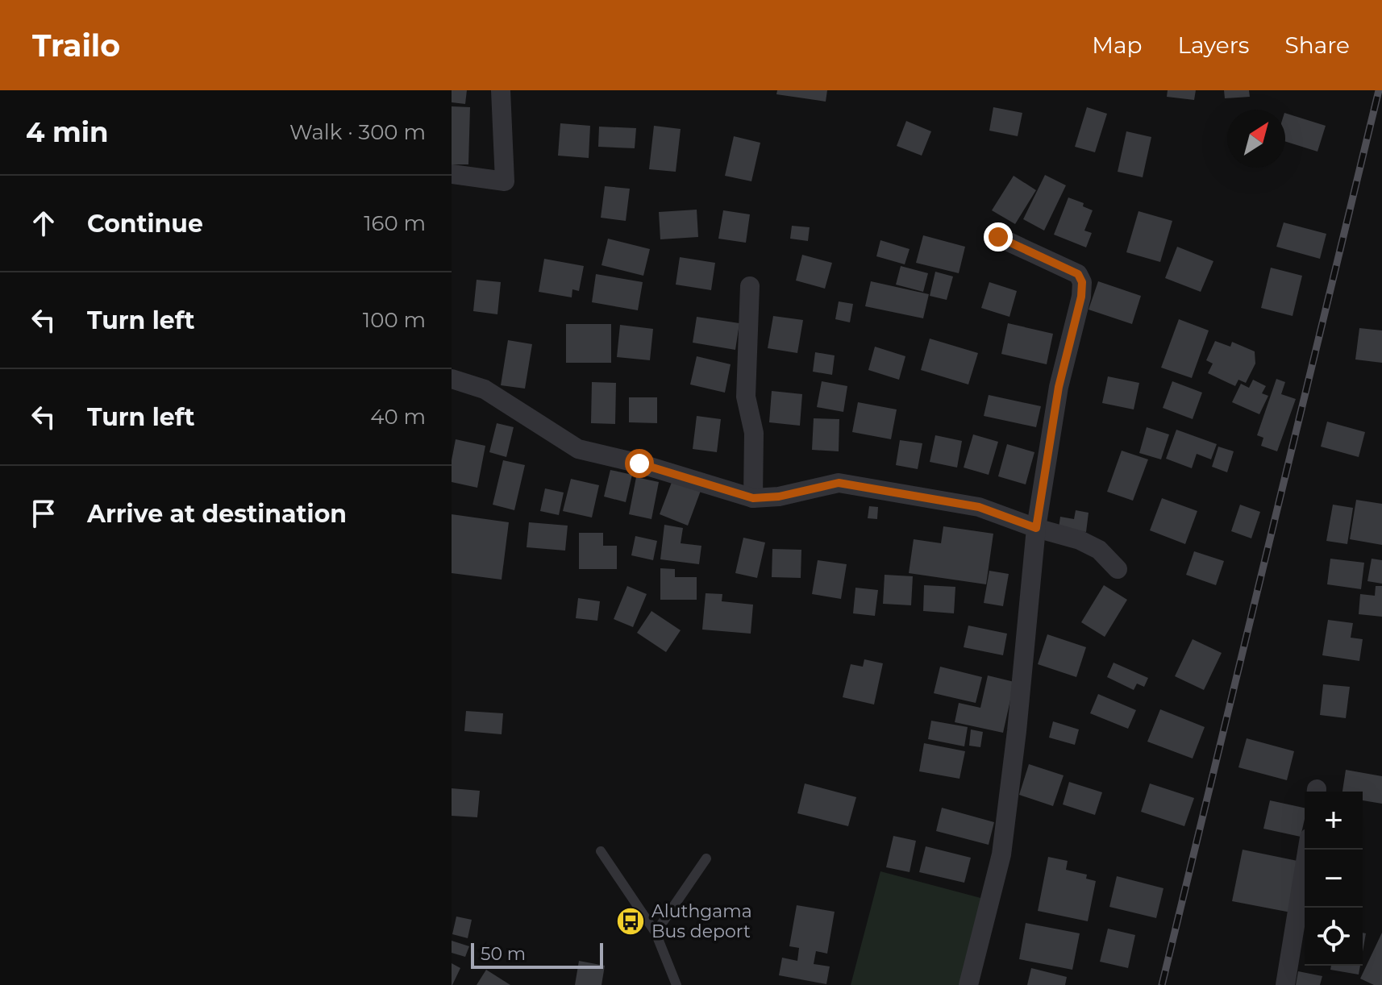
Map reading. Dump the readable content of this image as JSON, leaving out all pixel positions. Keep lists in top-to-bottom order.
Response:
{
  "places": {
    "bus stop": ["Aluthgama Bus deport"]
  },
  "scale_bar": "50 m",
  "north": "top right",
  "page": {
    "header": "Trailo",
    "nav": ["Map", "Layers", "Share"],
    "heading": ["4 min", "Walk · 300 m"],
    "list": [
      ["Continue", "160 m"],
      ["Turn left", "100 m"],
      ["Turn left", "40 m"],
      "Arrive at destination"
    ],
    "map_buttons": ["+", "−"],
    "scale": "50 m"
  }
}
